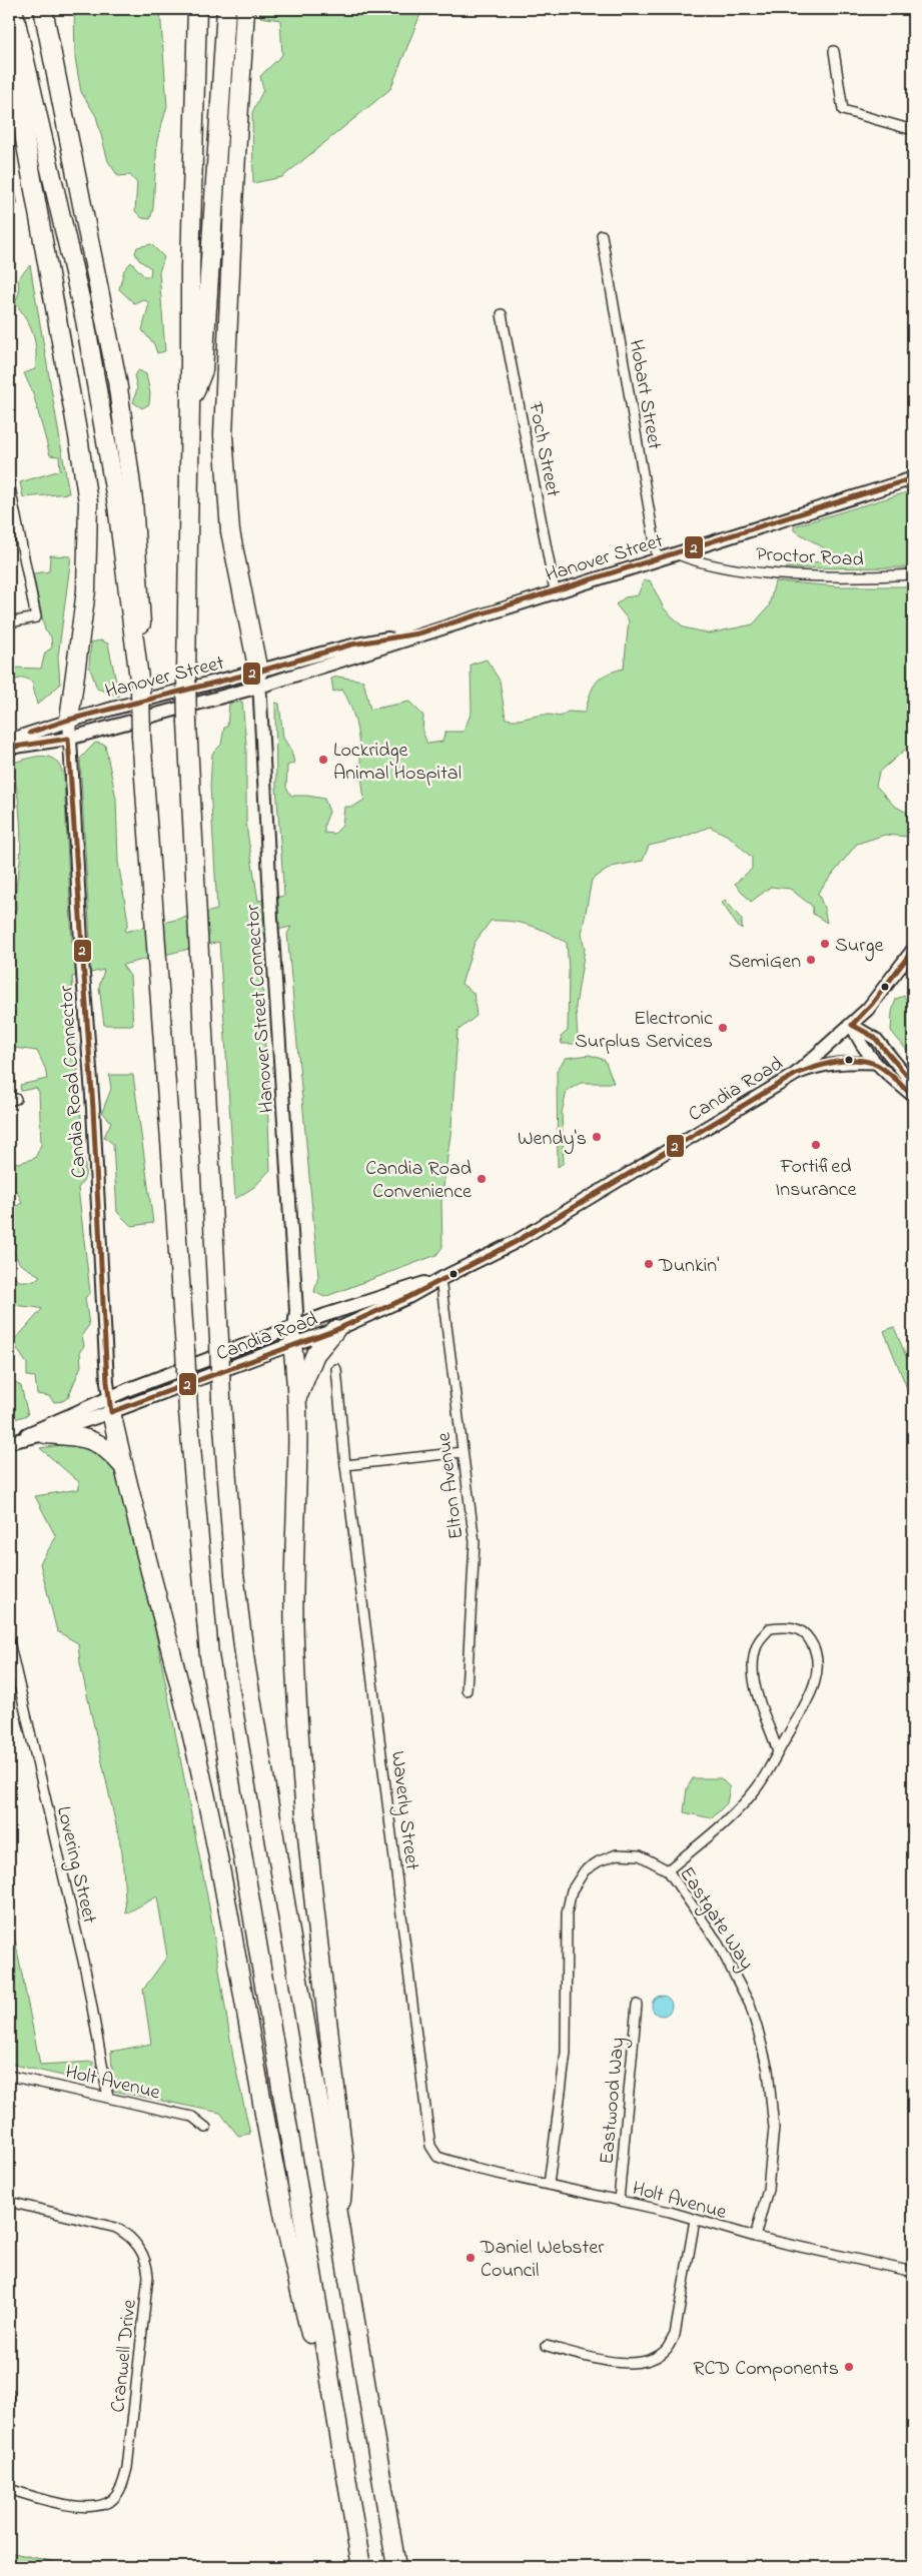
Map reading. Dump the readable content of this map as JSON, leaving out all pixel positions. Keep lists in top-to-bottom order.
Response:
{
  "streets": {
    "main road": [
      "Hanover Street",
      "Hanover Street Connector",
      "Candia Road Connector",
      "Candia Road"
    ],
    "street": [
      "Hobart Street",
      "Foch Street",
      "Proctor Road",
      "Elton Avenue",
      "Waverly Street",
      "Lovering Street",
      "Eastgate Way",
      "Holt Avenue",
      "Eastwood Way",
      "Cranwell Drive"
    ]
  },
  "crossings": [
    ["Hobart Street", "Hanover Street"],
    ["Foch Street", "Hanover Street"],
    ["Proctor Road", "Hanover Street"],
    ["Hanover Street", "Hanover Street Connector"],
    ["Hanover Street", "Candia Road Connector"],
    ["Hanover Street Connector", "Candia Road"],
    ["Candia Road Connector", "Candia Road"],
    ["Candia Road", "Elton Avenue"],
    ["Waverly Street", "Holt Avenue"],
    ["Lovering Street", "Holt Avenue"],
    ["Eastgate Way", "Holt Avenue"],
    ["Holt Avenue", "Eastwood Way"]
  ],
  "places": [
    "Lockridge Animal Hospital",
    "Surge",
    "SemiGen",
    "Electronic Surplus Services",
    "Wendy's",
    "Fortified Insurance",
    "Candia Road Convenience",
    "Dunkin'",
    "Daniel Webster Council",
    "RCD Components"
  ],
  "lines": ["transit line 2"]
}
